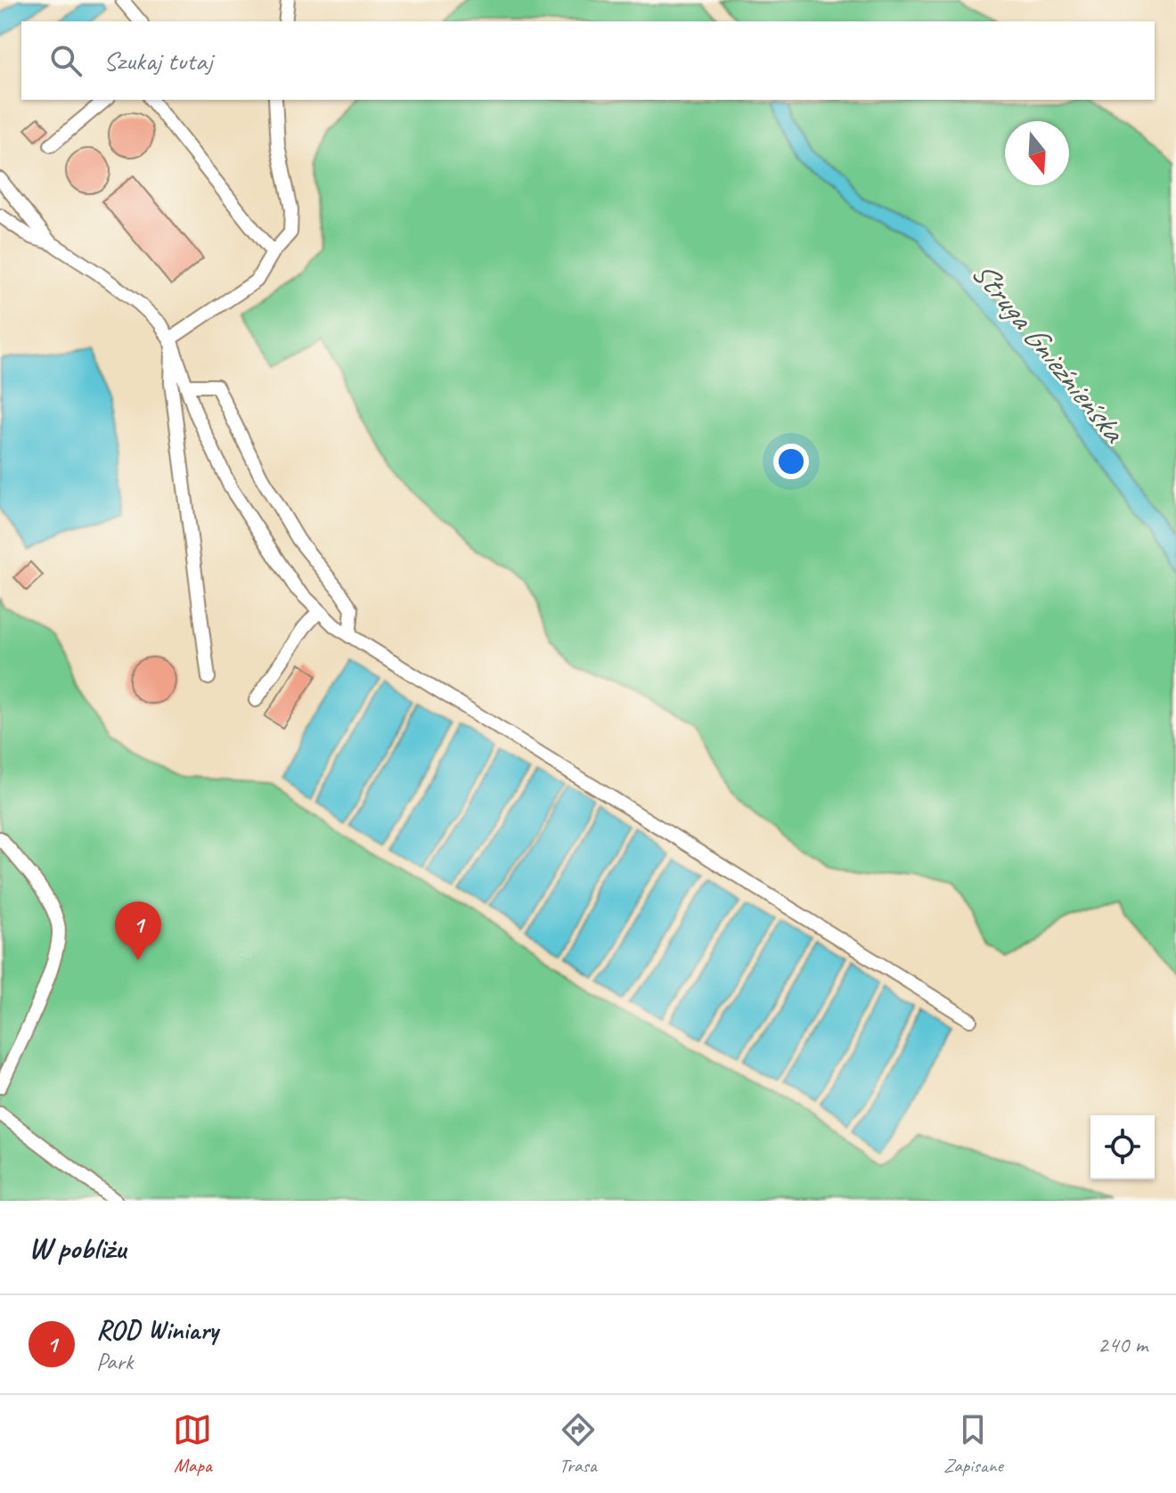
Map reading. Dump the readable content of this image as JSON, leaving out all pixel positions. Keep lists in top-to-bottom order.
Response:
{
  "water": ["Struga Gnieźnieńska"],
  "north": "bottom",
  "page": {
    "search": "Szukaj tutaj",
    "pins": "1",
    "heading": "W pobliżu",
    "list": [
      {
        "mark": "1",
        "name": "ROD Winiary",
        "note": "Park",
        "value": "240 m"
      }
    ],
    "nav": ["Mapa", "Trasa", "Zapisane"]
  }
}
